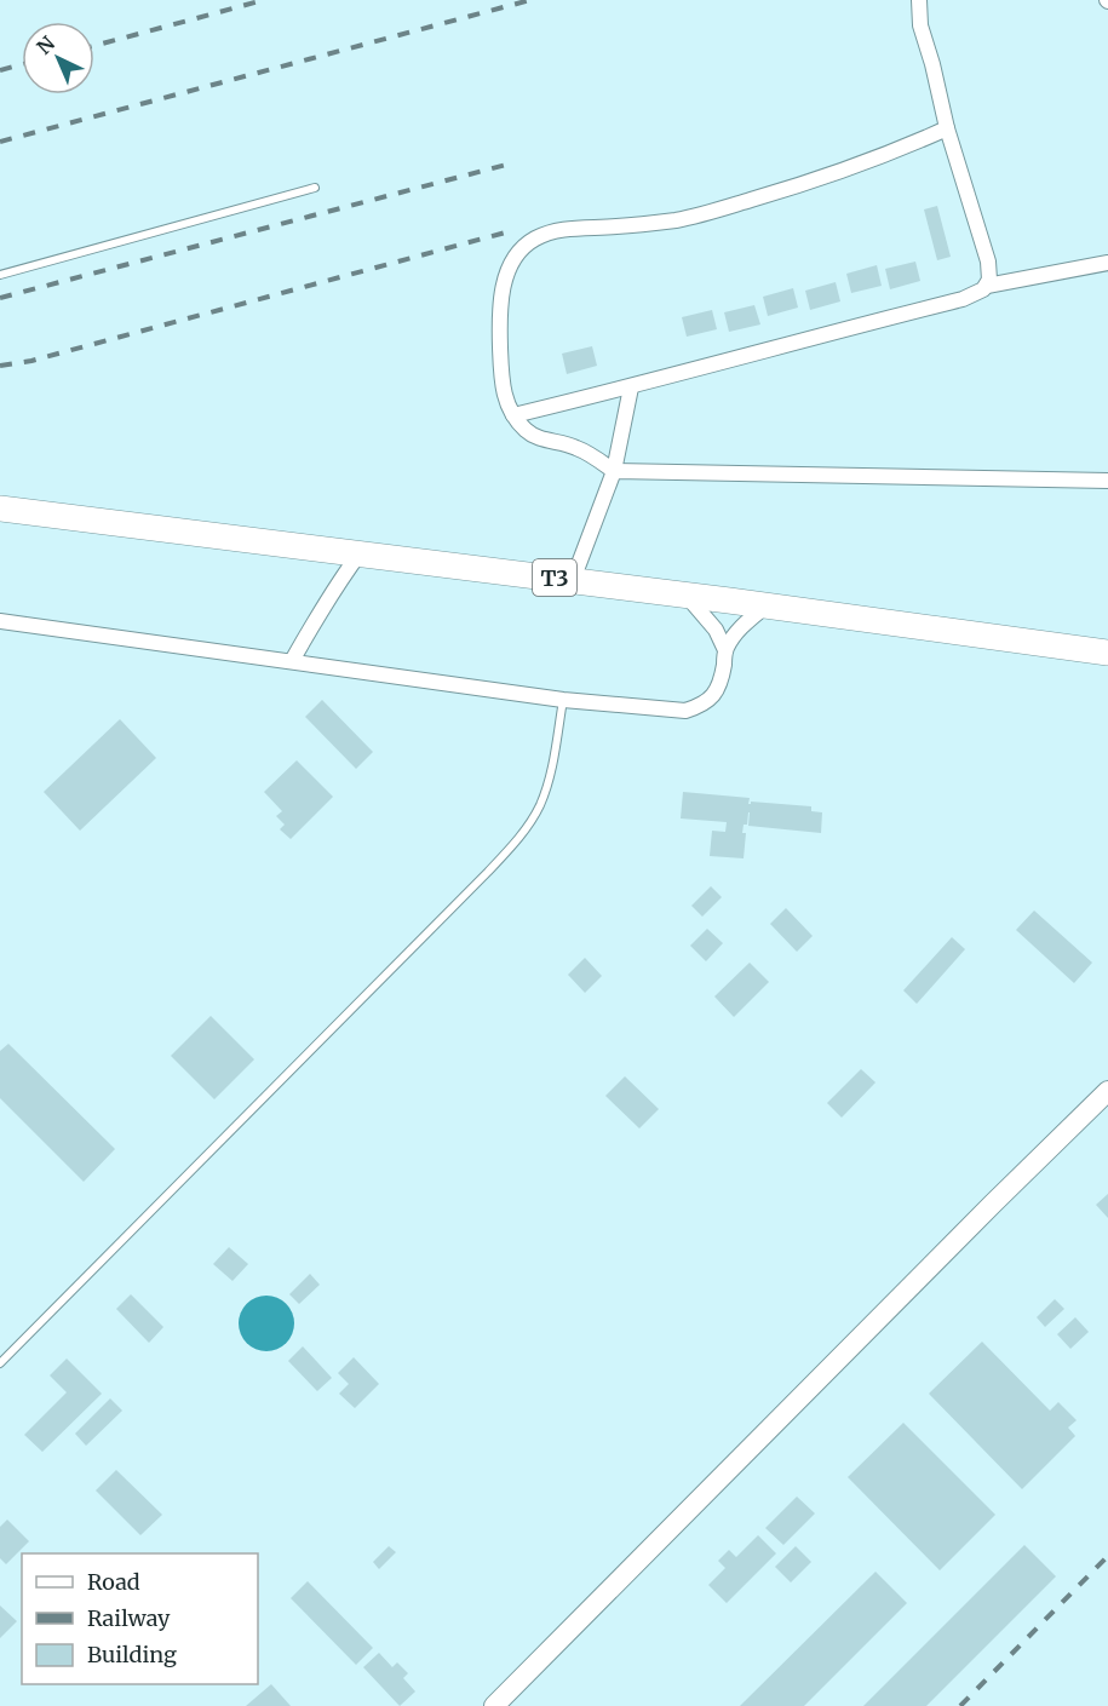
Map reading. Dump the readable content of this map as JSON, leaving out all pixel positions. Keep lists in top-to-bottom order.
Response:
{
  "streets": {
    "highway": ["T3"]
  },
  "legend": ["Road", "Railway", "Building"],
  "north": "top left"
}
